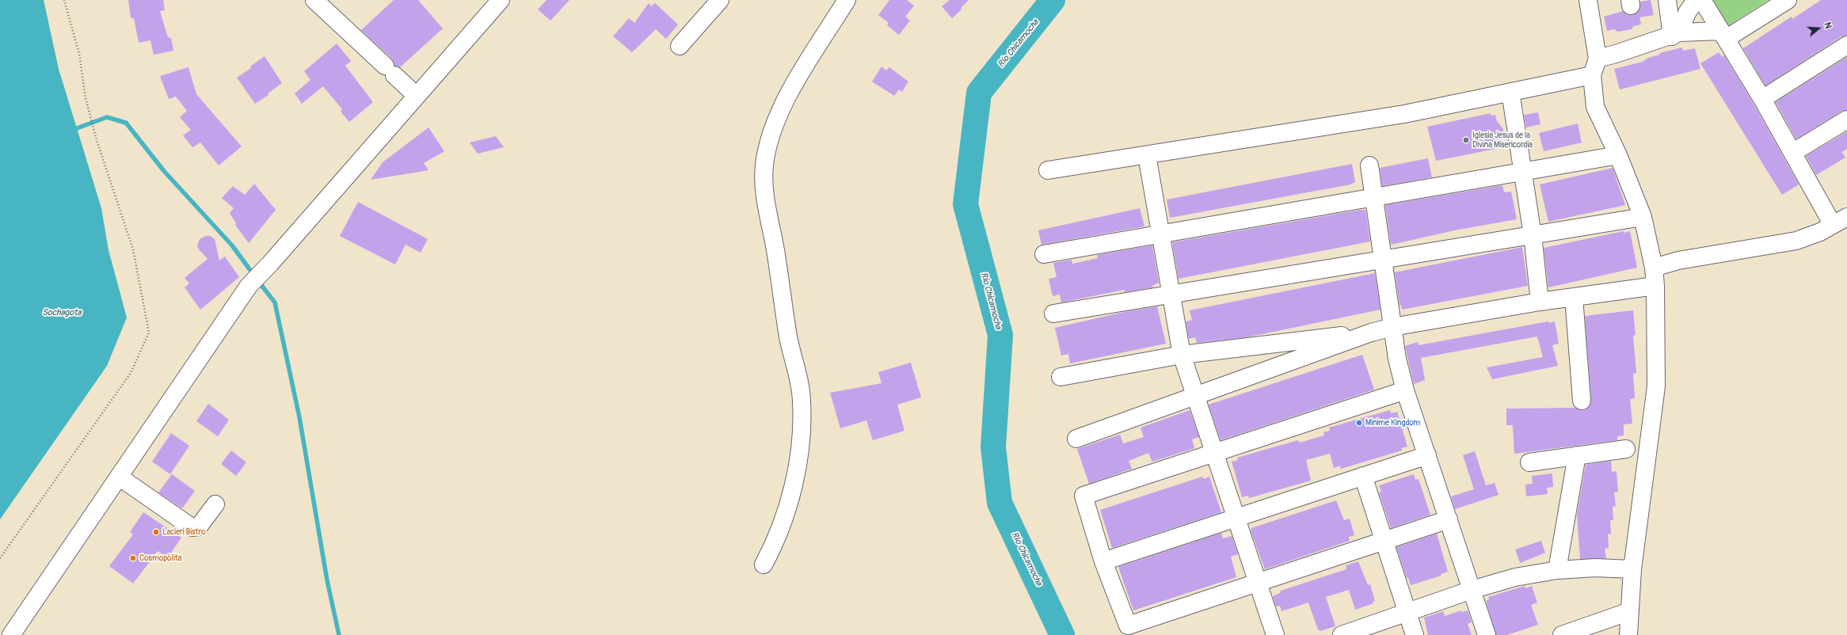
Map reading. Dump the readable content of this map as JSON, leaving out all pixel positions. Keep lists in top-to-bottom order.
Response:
{
  "water": ["Río Chicamocha", "Sochagota"],
  "places": [
    "Iglesia Jesus de la Divina Misericordia",
    "Minime Kingdom",
    "Lacieri Bistro",
    "Cosmopólita"
  ],
  "north": "right"
}
